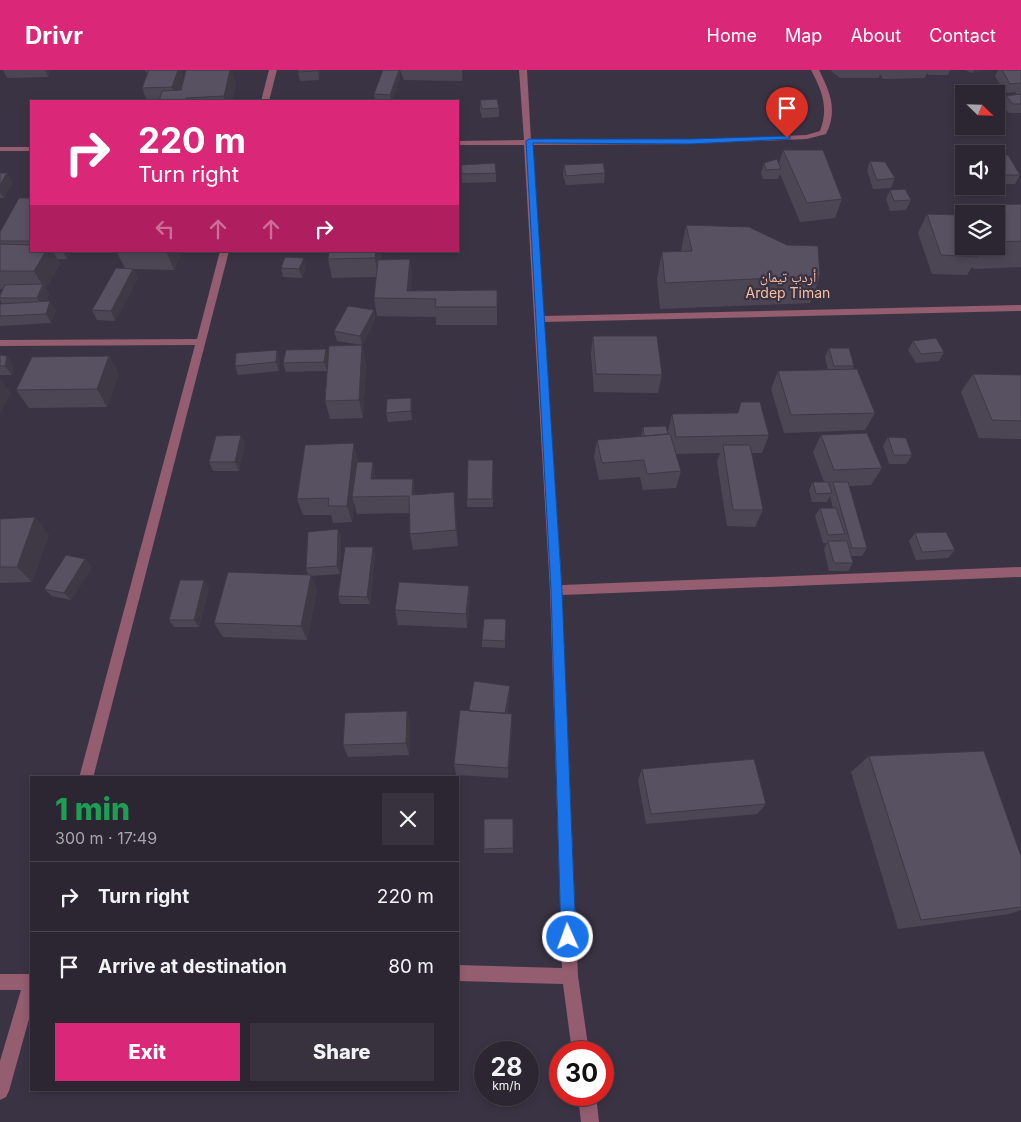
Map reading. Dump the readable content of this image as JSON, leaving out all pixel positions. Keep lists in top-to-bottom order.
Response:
{
  "districts": ["أردب تيمان Ardep Timan"],
  "north": "bottom right",
  "page": {
    "header": "Drivr",
    "nav": [
      "Home",
      "Map",
      "About",
      "Contact"
    ],
    "turn": ["220 m", "Turn right"],
    "heading": ["1 min", "300 m · 17:49"],
    "list": [
      {
        "name": "Turn right",
        "value": "220 m"
      },
      {
        "name": "Arrive at destination",
        "value": "80 m"
      }
    ],
    "buttons": ["Exit", "Share"],
    "speed": "28 km/h",
    "limit": "30"
  }
}
